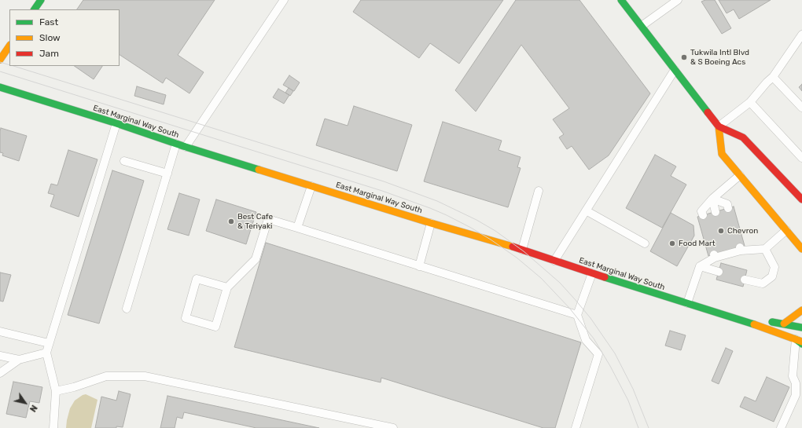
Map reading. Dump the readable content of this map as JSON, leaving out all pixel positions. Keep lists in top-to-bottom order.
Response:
{
  "streets": {
    "street": ["East Marginal Way South"]
  },
  "places": [
    "Tukwila Intl Blvd & S Boeing Acs",
    "Best Cafe & Teriyaki",
    "Chevron",
    "Food Mart"
  ],
  "legend": ["Fast", "Slow", "Jam"],
  "north": "bottom right"
}
